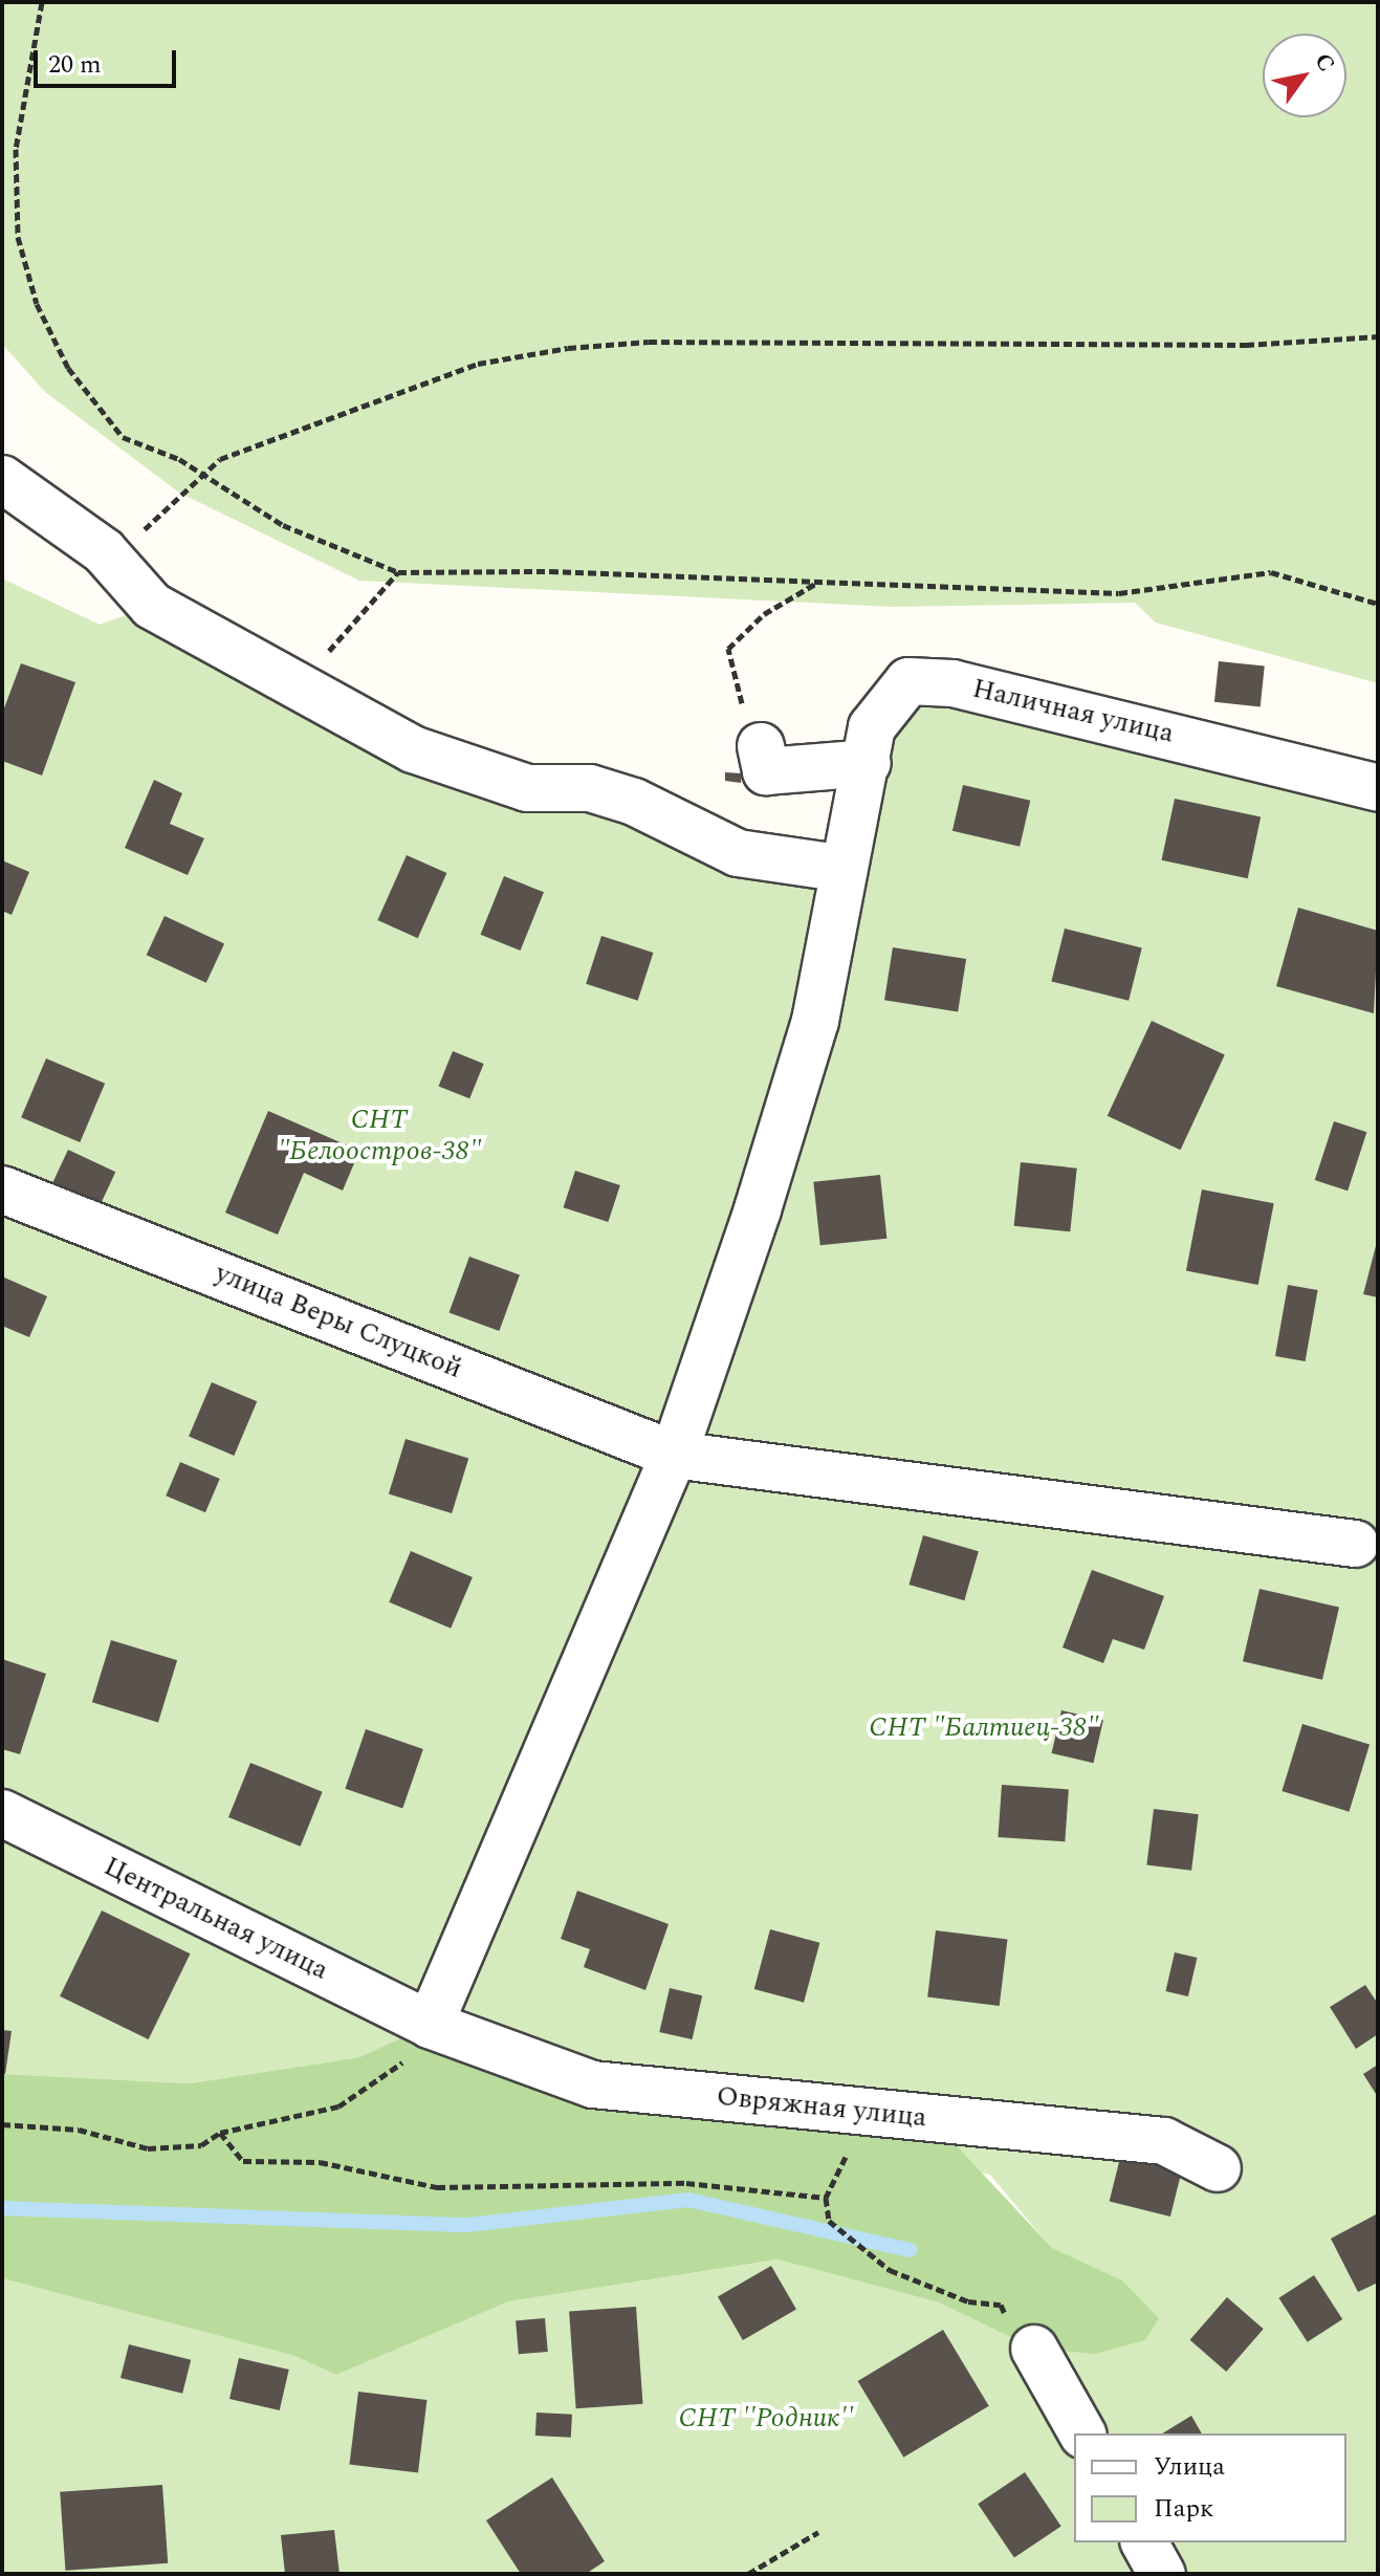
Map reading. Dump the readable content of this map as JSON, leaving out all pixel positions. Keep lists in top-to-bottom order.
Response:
{
  "streets": {
    "street": [
      "Наличная улица",
      "улица Веры Слуцкой",
      "Центральная улица",
      "Овряжная улица"
    ]
  },
  "crossings": [
    ["Наличная улица", "улица Веры Слуцкой"],
    ["Наличная улица", "Центральная улица"],
    ["Наличная улица", "Овряжная улица"],
    ["Центральная улица", "Овряжная улица"]
  ],
  "parks": ["СНТ \"Белоостров-38\"", "СНТ \"Балтиец-38\"", "СНТ ''Родник''"],
  "legend": ["Улица", "Парк"],
  "scale_bar": "20 m",
  "north": "top right"
}
